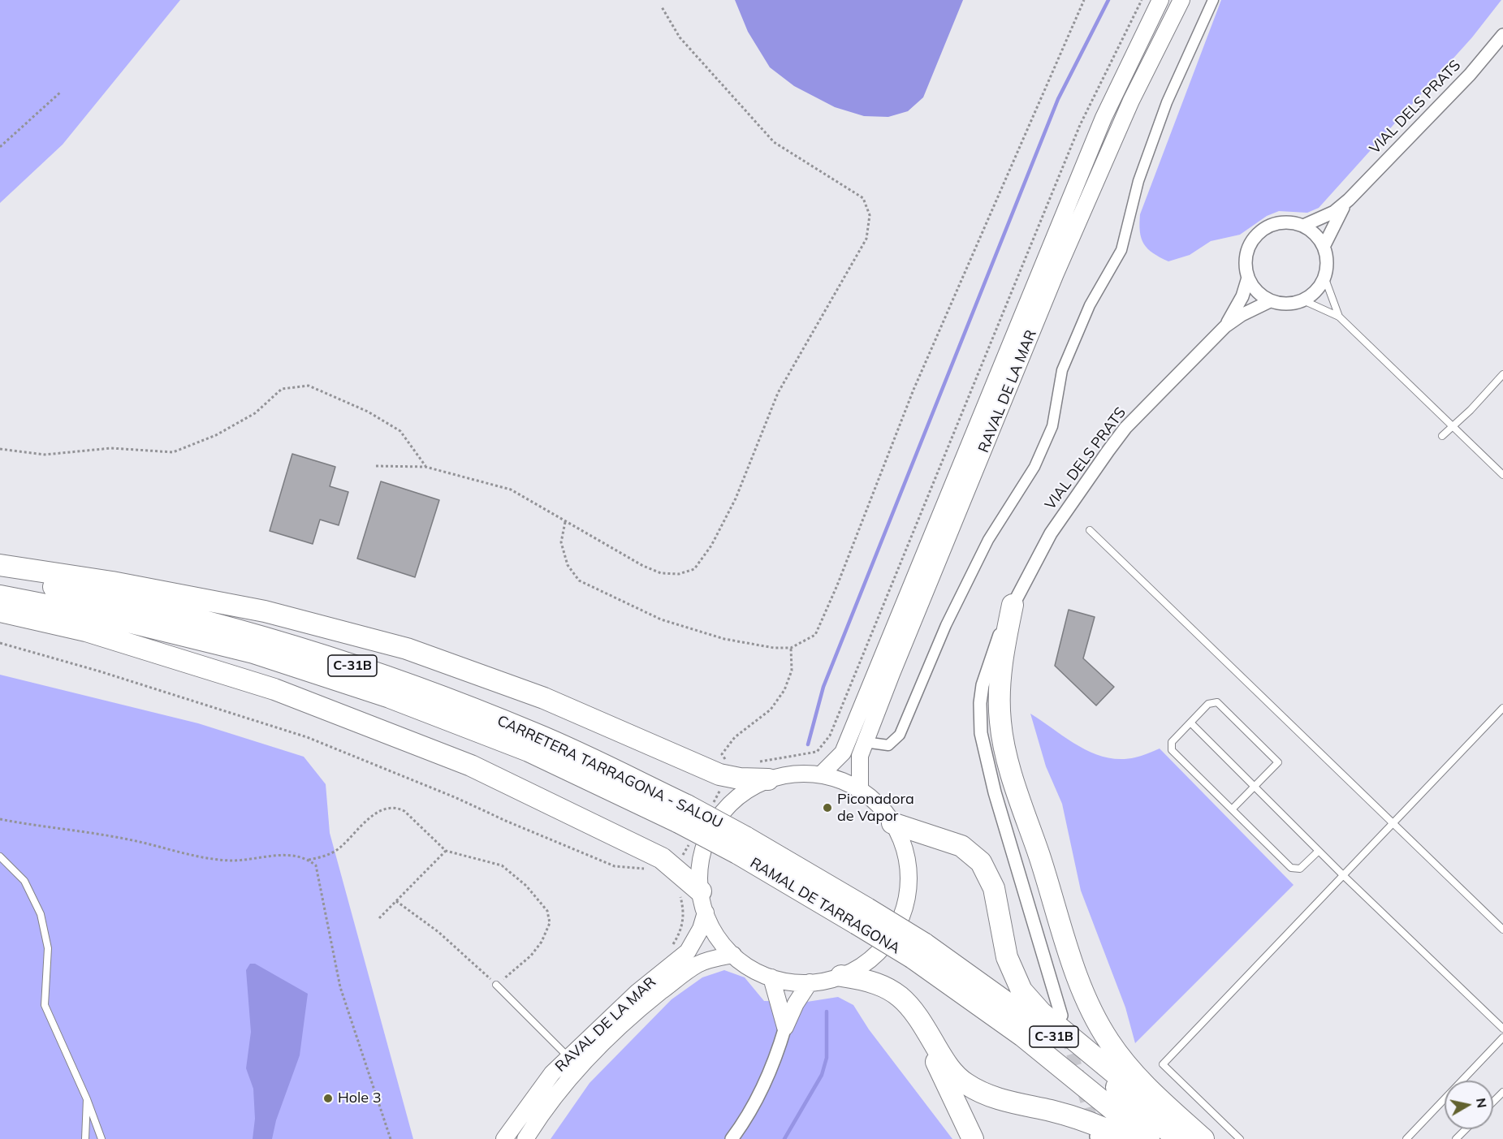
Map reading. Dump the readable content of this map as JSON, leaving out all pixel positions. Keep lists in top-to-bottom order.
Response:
{
  "streets": {
    "highway": ["C-31B", "CARRETERA TARRAGONA - SALOU", "RAMAL DE TARRAGONA"],
    "street": ["VIAL DELS PRATS", "RAVAL DE LA MAR"]
  },
  "crossings": [
    ["C-31B", "RAMAL DE TARRAGONA"],
    ["CARRETERA TARRAGONA - SALOU", "RAMAL DE TARRAGONA"]
  ],
  "places": ["Piconadora de Vapor", "Hole 3"],
  "north": "right"
}
